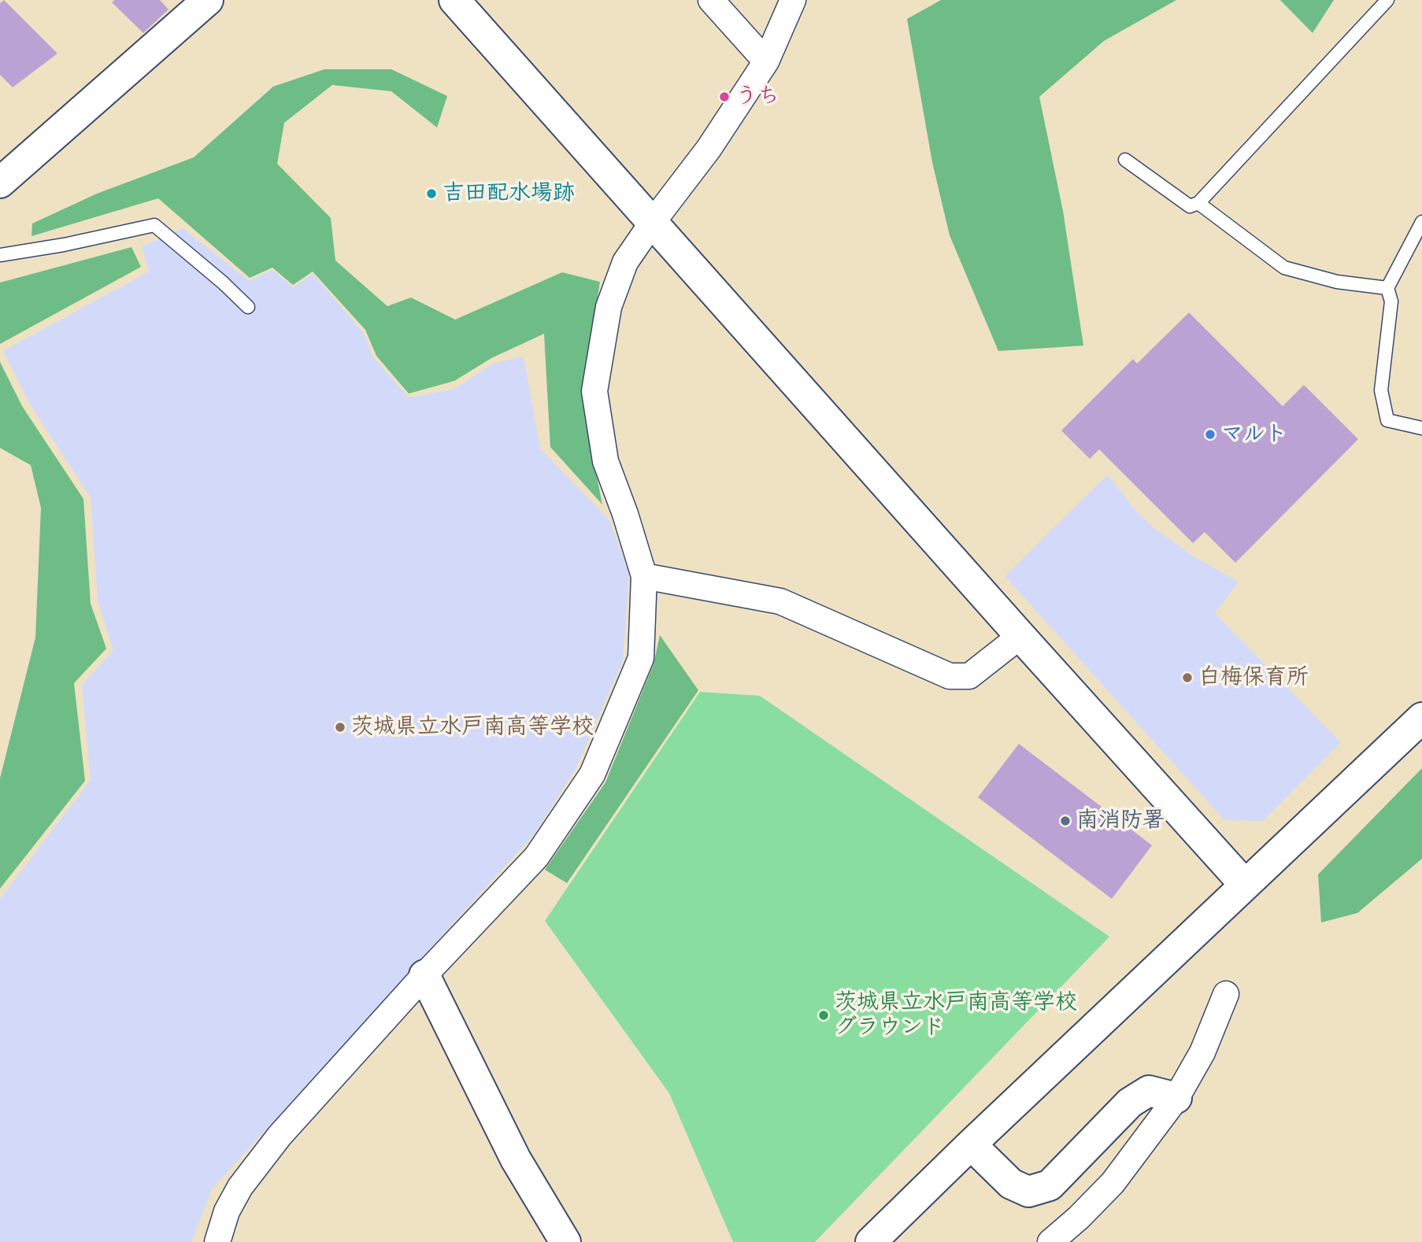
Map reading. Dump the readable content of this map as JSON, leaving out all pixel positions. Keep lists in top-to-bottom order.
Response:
{
  "places": [
    "うち",
    "吉田配水場跡",
    "マルト",
    "白梅保育所",
    "茨城県立水戸南高等学校",
    "南消防署",
    "茨城県立水戸南高等学校 グラウンド"
  ]
}
